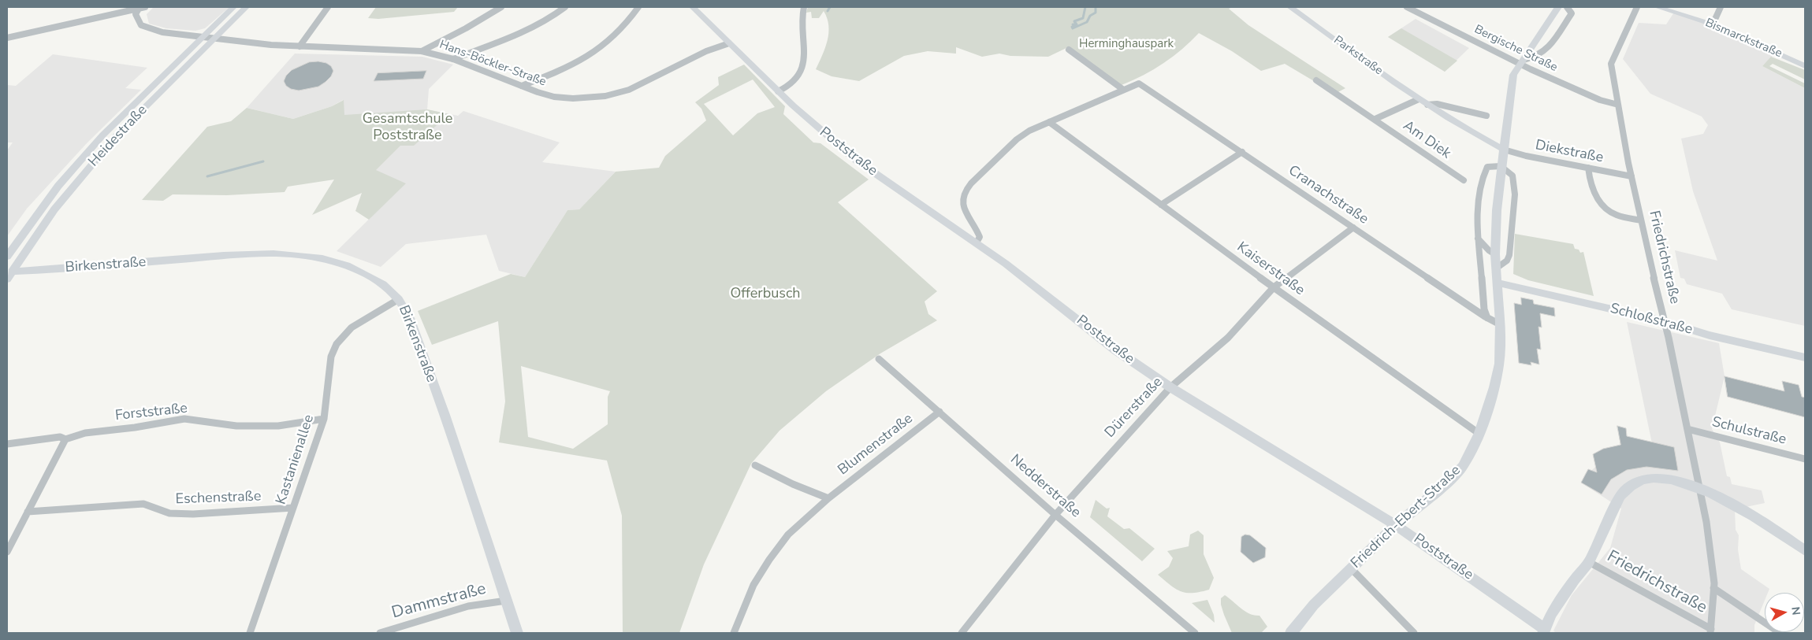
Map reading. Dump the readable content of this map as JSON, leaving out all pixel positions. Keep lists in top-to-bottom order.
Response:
{
  "streets": {
    "street": [
      "Bismarckstraße",
      "Bergische Straße",
      "Parkstraße",
      "Hans-Böckler-Straße",
      "Heidestraße",
      "Am Diek",
      "Poststraße",
      "Diekstraße",
      "Cranachstraße",
      "Friedrichstraße",
      "Birkenstraße",
      "Kaiserstraße",
      "Schloßstraße",
      "Dürerstraße",
      "Forststraße",
      "Schulstraße",
      "Blumenstraße",
      "Kastanienallee",
      "Nedderstraße",
      "Eschenstraße",
      "Friedrich-Ebert-Straße",
      "Dammstraße"
    ]
  },
  "crossings": [
    ["Bergische Straße", "Friedrichstraße"],
    ["Bergische Straße", "Friedrich-Ebert-Straße"],
    ["Parkstraße", "Am Diek"],
    ["Parkstraße", "Diekstraße"],
    ["Parkstraße", "Friedrich-Ebert-Straße"],
    ["Hans-Böckler-Straße", "Heidestraße"],
    ["Hans-Böckler-Straße", "Poststraße"],
    ["Heidestraße", "Birkenstraße"],
    ["Poststraße", "Dürerstraße"],
    ["Poststraße", "Friedrich-Ebert-Straße"],
    ["Diekstraße", "Friedrichstraße"],
    ["Diekstraße", "Friedrich-Ebert-Straße"],
    ["Cranachstraße", "Dürerstraße"],
    ["Cranachstraße", "Friedrich-Ebert-Straße"],
    ["Friedrichstraße", "Schloßstraße"],
    ["Friedrichstraße", "Schulstraße"],
    ["Birkenstraße", "Kastanienallee"],
    ["Birkenstraße", "Dammstraße"],
    ["Kaiserstraße", "Dürerstraße"],
    ["Kaiserstraße", "Friedrich-Ebert-Straße"],
    ["Schloßstraße", "Friedrich-Ebert-Straße"],
    ["Dürerstraße", "Nedderstraße"],
    ["Forststraße", "Kastanienallee"],
    ["Blumenstraße", "Nedderstraße"],
    ["Kastanienallee", "Eschenstraße"]
  ],
  "parks": ["Herminghauspark", "Gesamtschule Poststraße", "Offerbusch"],
  "north": "right"
}
